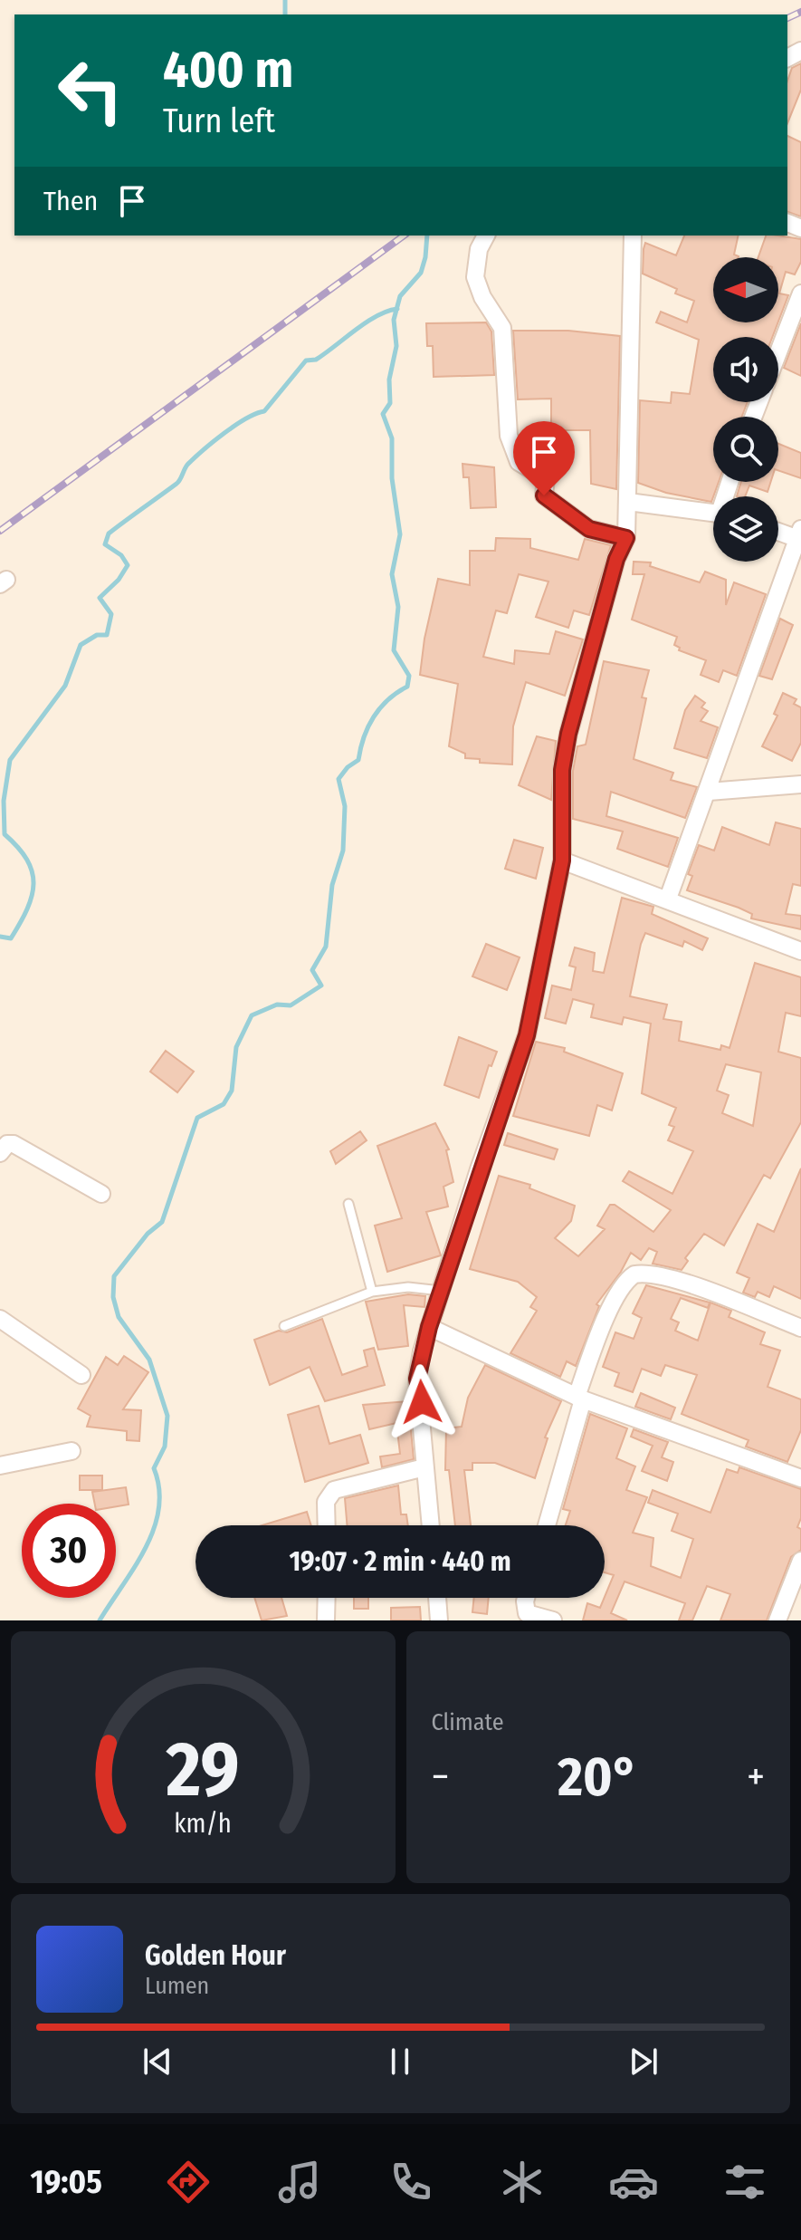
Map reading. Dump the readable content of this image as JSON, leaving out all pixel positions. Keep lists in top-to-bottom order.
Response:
{
  "north": "left",
  "page": {
    "turn": ["400 m", "Turn left"],
    "then": "Then",
    "limit": "30",
    "trip": "19:07 · 2 min · 440 m",
    "tile": "Climate",
    "heat": ["−", "20°", "+"],
    "song": ["Golden Hour", "Lumen"],
    "tabs": "19:05",
    "gauge": ["29", "km/h"]
  }
}
